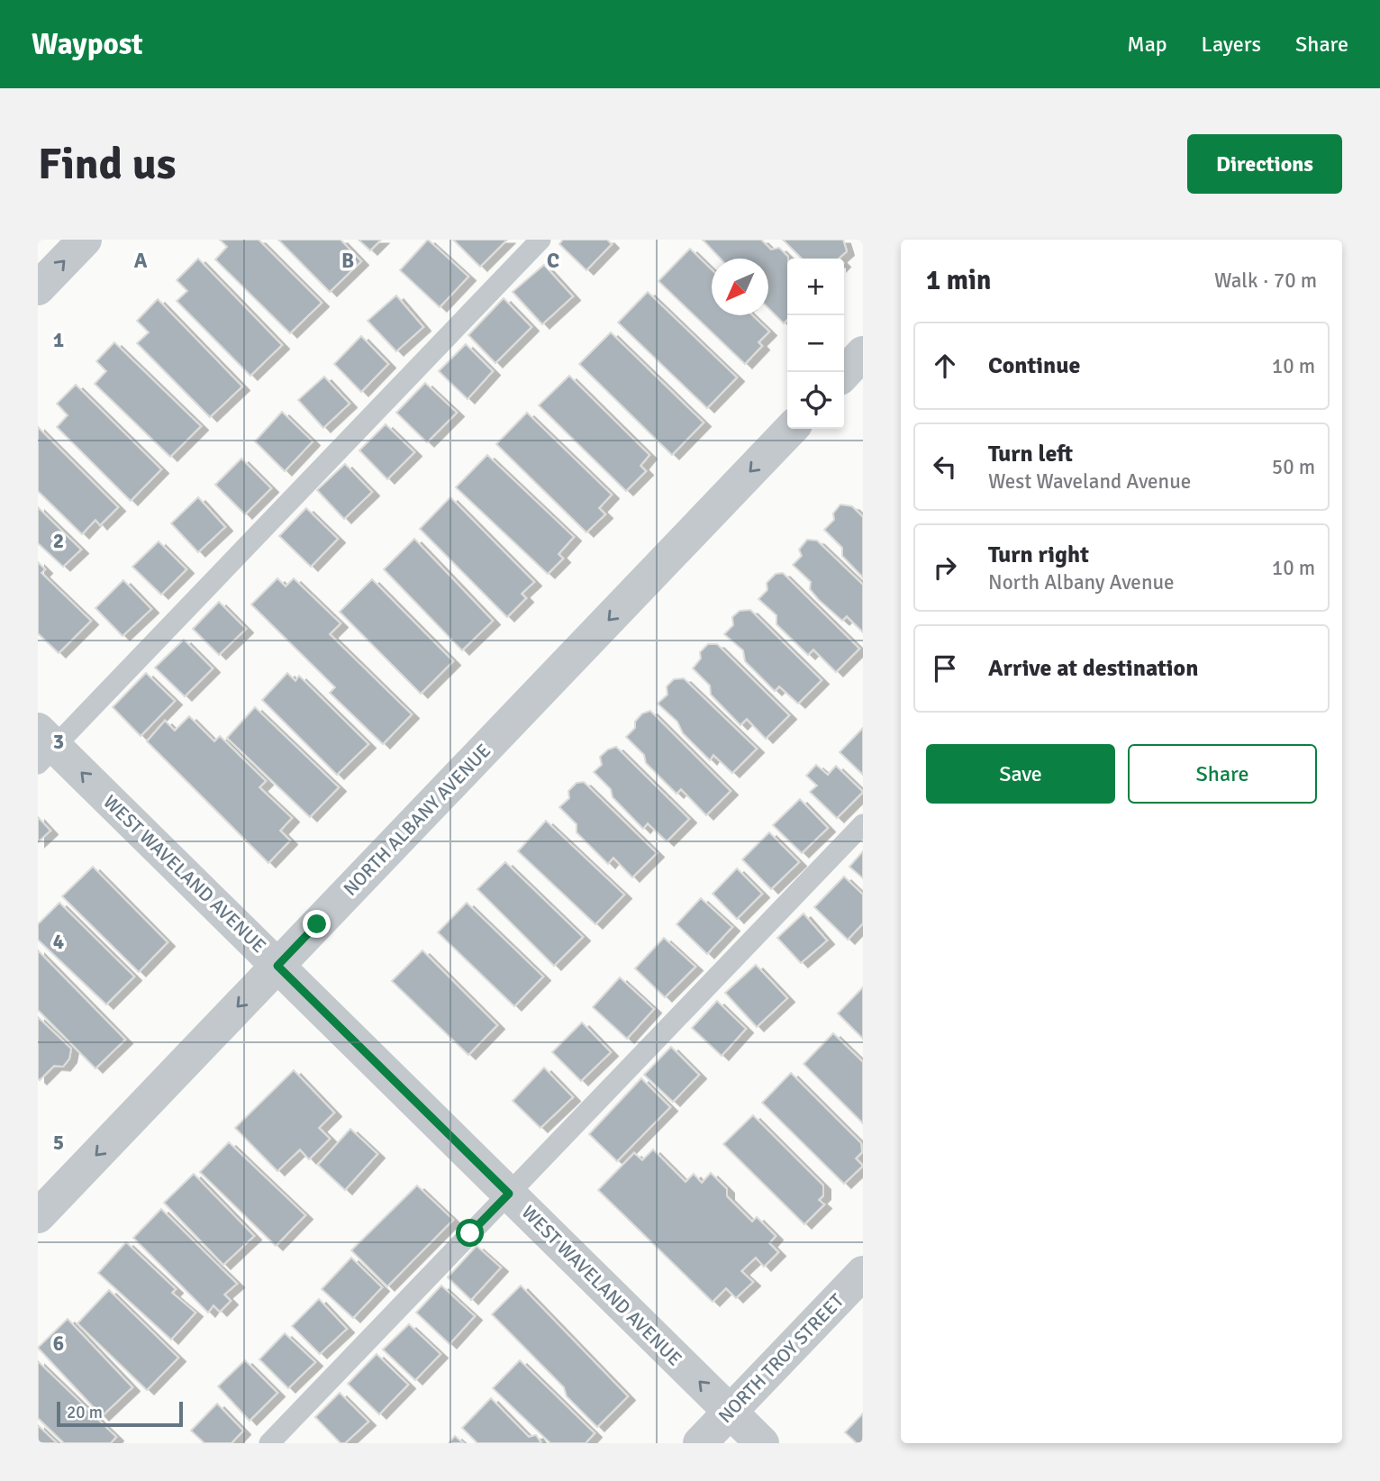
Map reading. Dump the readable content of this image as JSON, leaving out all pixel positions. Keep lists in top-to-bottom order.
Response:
{
  "streets": {
    "street": ["NORTH ALBANY AVENUE", "WEST WAVELAND AVENUE", "NORTH TROY STREET"]
  },
  "crossings": [
    ["NORTH ALBANY AVENUE", "WEST WAVELAND AVENUE"],
    ["WEST WAVELAND AVENUE", "NORTH TROY STREET"]
  ],
  "one_way": ["NORTH ALBANY AVENUE", "WEST WAVELAND AVENUE"],
  "scale_bar": "20 m",
  "north": "bottom left",
  "page": {
    "header": "Waypost",
    "nav": ["Map", "Layers", "Share"],
    "buttons": [
      "Directions",
      ["Save", "Share"]
    ],
    "title": "Find us",
    "heading": ["1 min", "Walk · 70 m"],
    "map_buttons": ["+", "−"],
    "list": [
      ["Continue", "10 m"],
      ["Turn left", "West Waveland Avenue", "50 m"],
      ["Turn right", "North Albany Avenue", "10 m"],
      "Arrive at destination"
    ],
    "scale": "20 m"
  },
  "grid": {
    "columns": ["A", "B", "C"],
    "rows": [
      "1",
      "2",
      "3",
      "4",
      "5",
      "6"
    ]
  }
}
